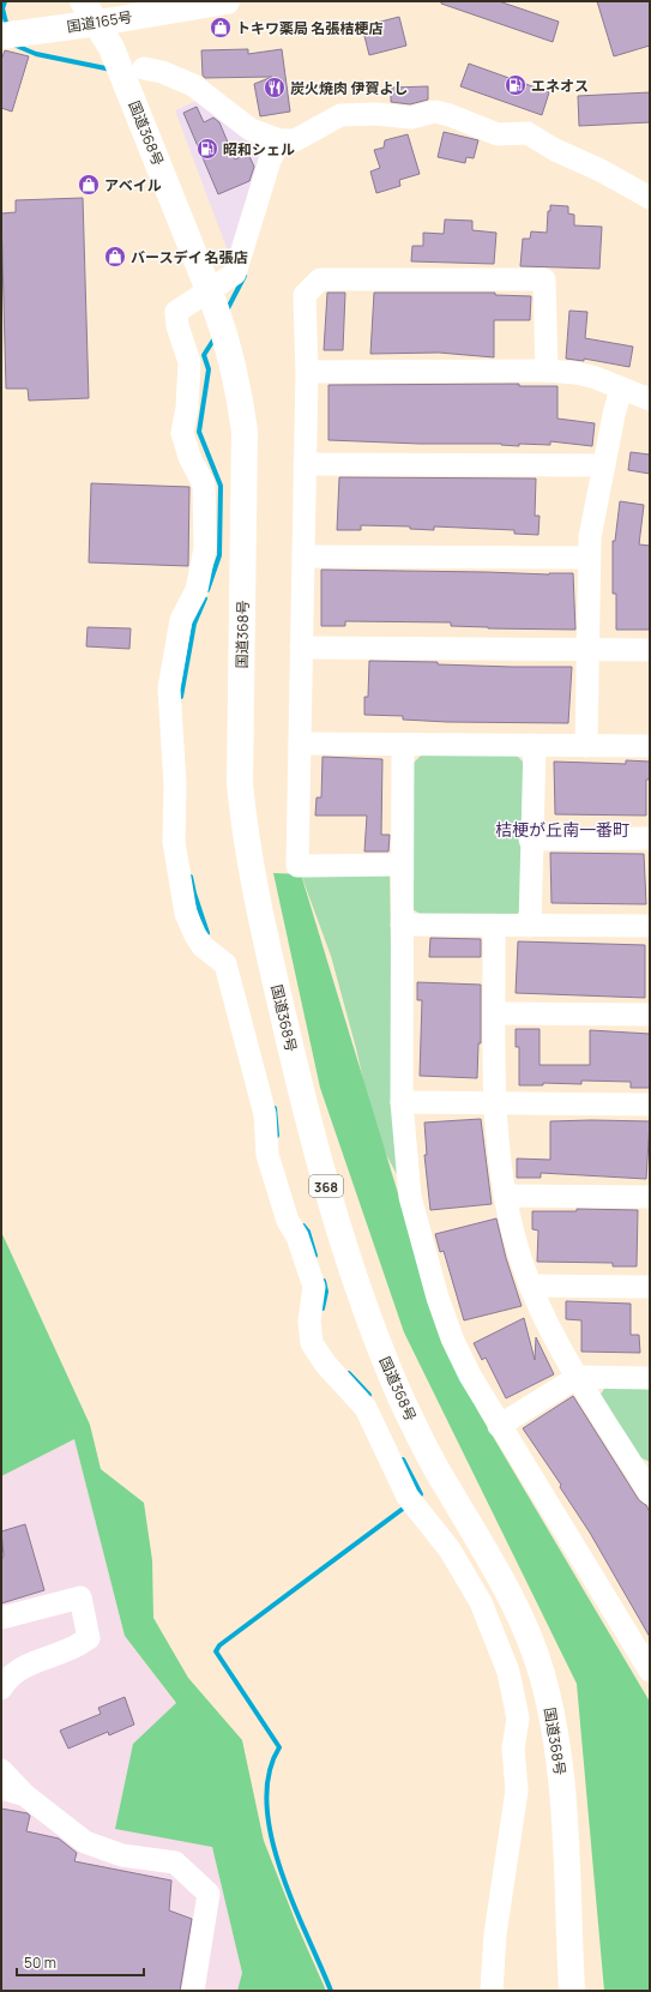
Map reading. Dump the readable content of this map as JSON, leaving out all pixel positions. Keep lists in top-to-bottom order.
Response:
{
  "streets": {
    "highway": ["国道165号", "国道368号", "368"]
  },
  "crossings": [
    ["国道165号", "国道368号"],
    ["国道165号", "368"],
    ["国道368号", "368"]
  ],
  "districts": ["桔梗が丘南一番町"],
  "places": {
    "shop": ["トキワ薬局 名張桔梗店", "アベイル", "バースデイ 名張店"],
    "fuel station": ["エネオス", "昭和シェル"],
    "restaurant": ["炭火焼肉 伊賀よし"]
  },
  "scale_bar": "50 m"
}
